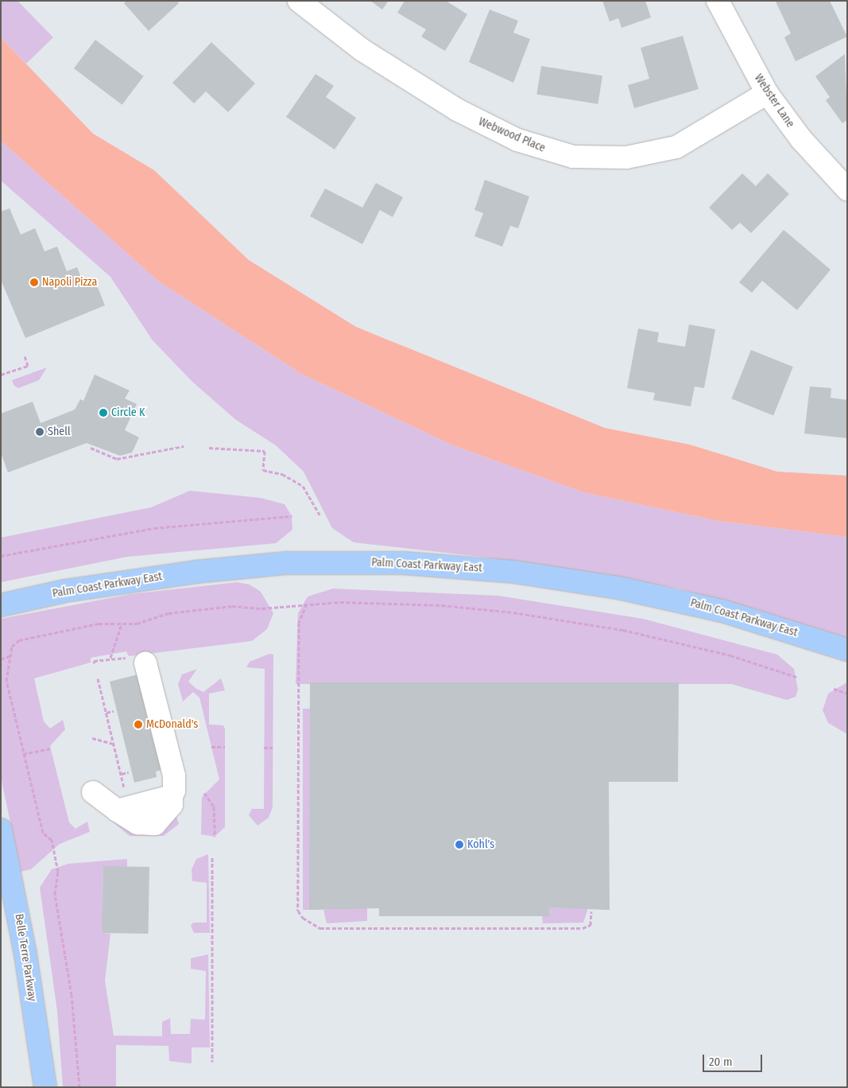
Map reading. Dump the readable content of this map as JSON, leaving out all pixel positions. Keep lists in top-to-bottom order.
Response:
{
  "streets": {
    "main road": ["Palm Coast Parkway East", "Belle Terre Parkway"],
    "street": ["Webster Lane", "Webwood Place"]
  },
  "crossings": [
    ["Webster Lane", "Webwood Place"]
  ],
  "places": [
    "Napoli Pizza",
    "Circle K",
    "Shell",
    "McDonald's",
    "Kohl's"
  ],
  "scale_bar": "20 m"
}
